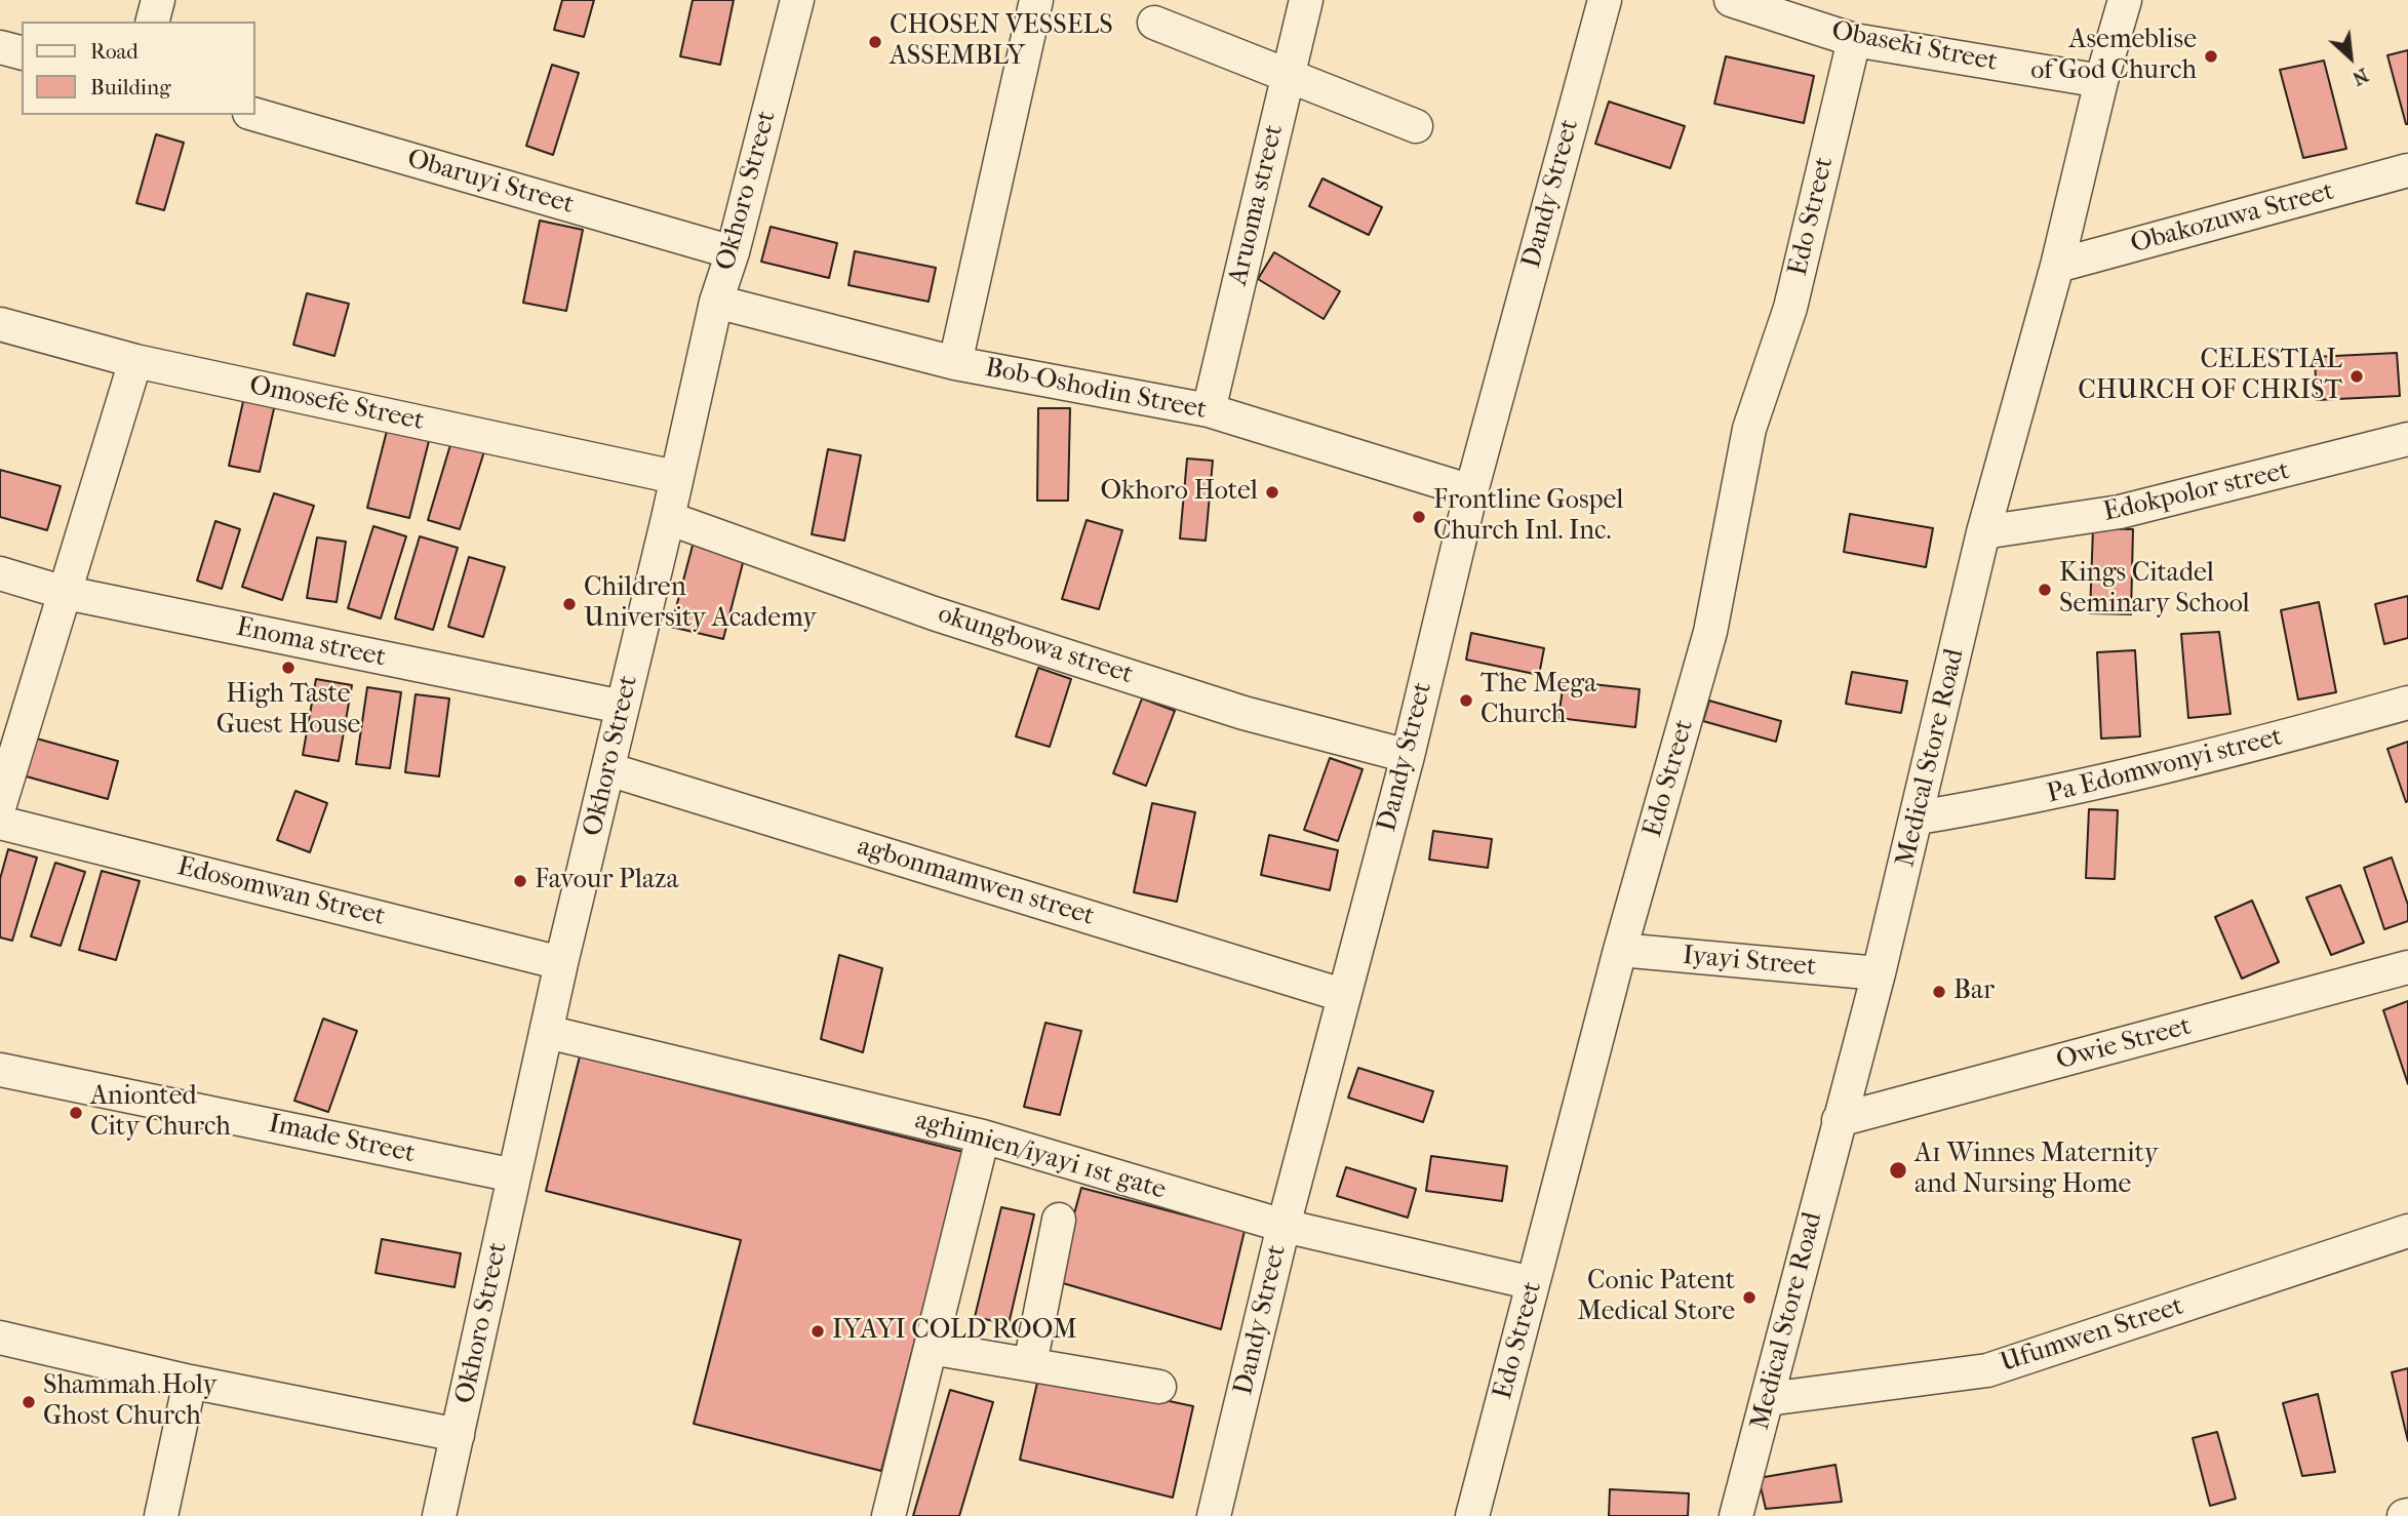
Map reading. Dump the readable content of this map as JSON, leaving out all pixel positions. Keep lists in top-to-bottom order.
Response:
{
  "streets": {
    "street": [
      "Obaseki Street",
      "Obaruyi Street",
      "Okhoro Street",
      "Dandy Street",
      "Aruoma street",
      "Edo Street",
      "Obakozuwa Street",
      "Bob-Oshodin Street",
      "Omosefe Street",
      "Edokpolor street",
      "Enoma street",
      "okungbowa street",
      "Medical Store Road",
      "Pa Edomwonyi street",
      "agbonmamwen street",
      "Edosomwan Street",
      "Iyayi Street",
      "Owie Street",
      "Imade Street",
      "aghimien/iyayi 1st gate",
      "Ufumwen Street"
    ]
  },
  "crossings": [
    ["Obaseki Street", "Edo Street"],
    ["Obaseki Street", "Medical Store Road"],
    ["Obaruyi Street", "Okhoro Street"],
    ["Okhoro Street", "Bob-Oshodin Street"],
    ["Okhoro Street", "Omosefe Street"],
    ["Okhoro Street", "Enoma street"],
    ["Okhoro Street", "okungbowa street"],
    ["Okhoro Street", "agbonmamwen street"],
    ["Okhoro Street", "Edosomwan Street"],
    ["Okhoro Street", "Imade Street"],
    ["Okhoro Street", "aghimien/iyayi 1st gate"],
    ["Dandy Street", "Bob-Oshodin Street"],
    ["Dandy Street", "okungbowa street"],
    ["Dandy Street", "agbonmamwen street"],
    ["Dandy Street", "aghimien/iyayi 1st gate"],
    ["Aruoma street", "Bob-Oshodin Street"],
    ["Edo Street", "Iyayi Street"],
    ["Edo Street", "aghimien/iyayi 1st gate"],
    ["Obakozuwa Street", "Medical Store Road"],
    ["Edokpolor street", "Medical Store Road"],
    ["Medical Store Road", "Pa Edomwonyi street"],
    ["Medical Store Road", "Iyayi Street"],
    ["Medical Store Road", "Owie Street"],
    ["Medical Store Road", "Ufumwen Street"]
  ],
  "places": [
    "CHOSEN VESSELS ASSEMBLY",
    "Asemeblise of God Church",
    "CELESTIAL CHURCH OF CHRIST",
    "Okhoro Hotel",
    "Frontline Gospel Church Inl. Inc.",
    "Kings Citadel Seminary School",
    "Children University Academy",
    "High Taste Guest House",
    "The Mega Church",
    "Favour Plaza",
    "Bar",
    "Anionted City Church",
    "A1 Winnes Maternity and Nursing Home",
    "Conic Patent Medical Store",
    "IYAYI COLD ROOM",
    "Shammah Holy Ghost Church"
  ],
  "legend": ["Road", "Building"],
  "north": "bottom right"
}
